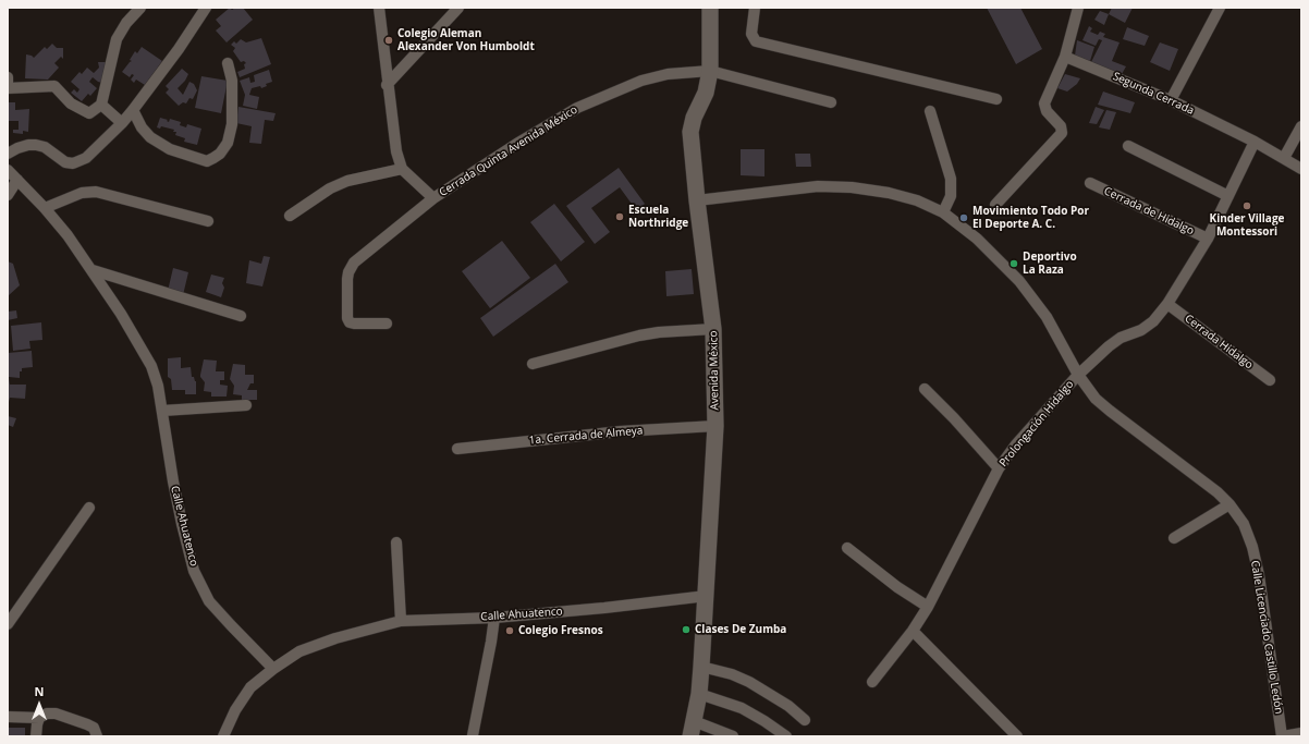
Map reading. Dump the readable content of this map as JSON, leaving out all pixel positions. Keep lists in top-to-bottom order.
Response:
{
  "streets": {
    "main road": ["Avenida México"],
    "street": [
      "Segunda Cerrada",
      "Cerrada Quinta Avenida México",
      "Cerrada de Hidalgo",
      "Cerrada Hidalgo",
      "Prolongación Hidalgo",
      "1a. Cerrada de Almeya",
      "Calle Ahuatenco",
      "Calle Licenciado Castillo Ledón"
    ]
  },
  "crossings": [
    ["Segunda Cerrada", "Prolongación Hidalgo"],
    ["Cerrada Quinta Avenida México", "Avenida México"],
    ["Cerrada de Hidalgo", "Prolongación Hidalgo"],
    ["Cerrada Hidalgo", "Prolongación Hidalgo"],
    ["Avenida México", "1a. Cerrada de Almeya"],
    ["Avenida México", "Calle Ahuatenco"],
    ["Avenida México", "Calle Licenciado Castillo Ledón"],
    ["Prolongación Hidalgo", "Calle Licenciado Castillo Ledón"]
  ],
  "places": [
    "Colegio Aleman Alexander Von Humboldt",
    "Kinder Village Montessori",
    "Escuela Northridge",
    "Movimiento Todo Por El Deporte A. C.",
    "Deportivo La Raza",
    "Clases De Zumba",
    "Colegio Fresnos"
  ],
  "north": "top"
}
